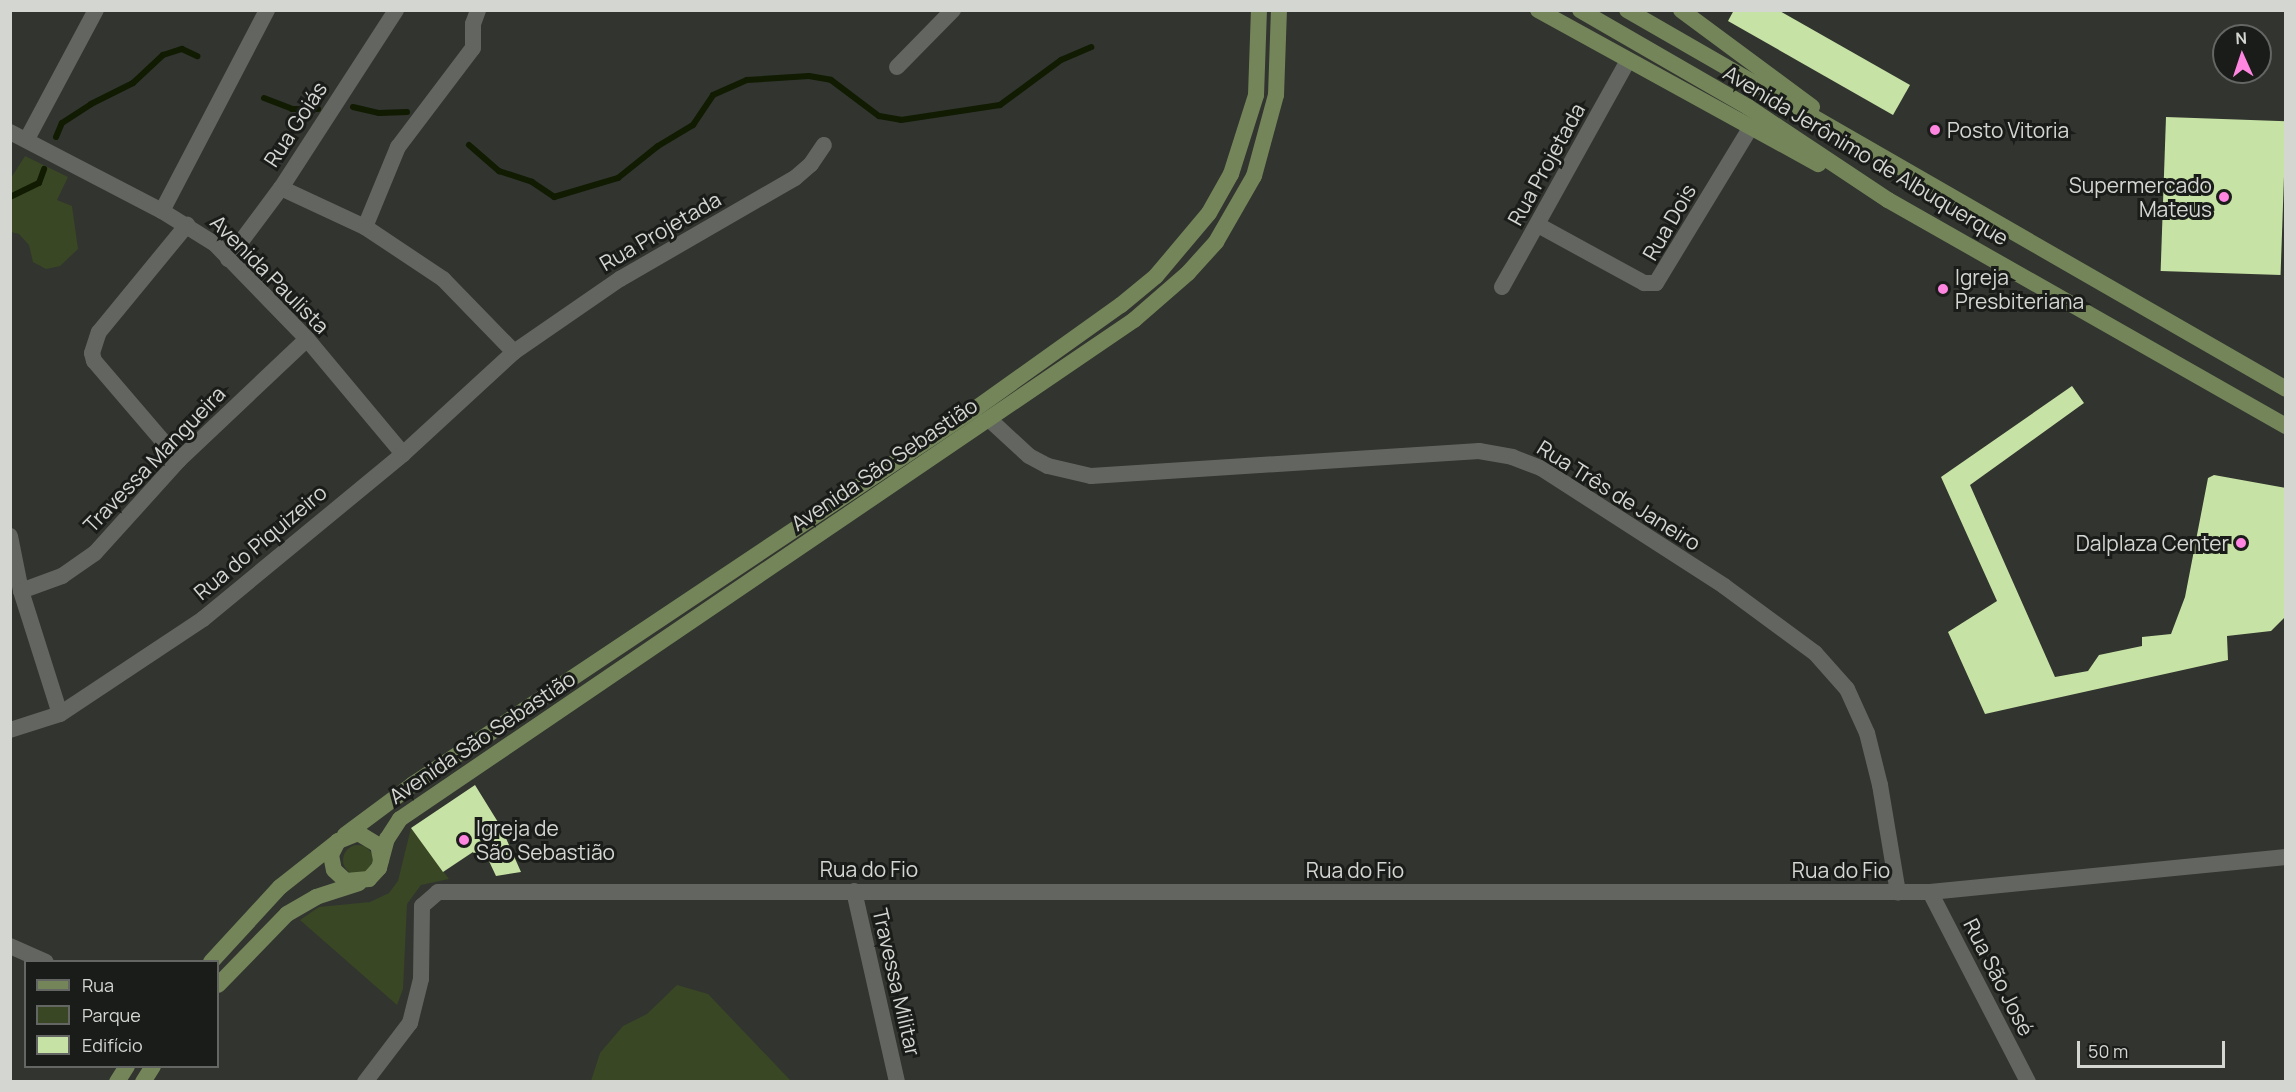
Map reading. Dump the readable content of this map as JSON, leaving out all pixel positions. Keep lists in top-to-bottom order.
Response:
{
  "streets": {
    "main road": ["Avenida Jerônimo de Albuquerque", "Avenida São Sebastião"],
    "street": [
      "Rua Goiás",
      "Rua Projetada",
      "Rua Dois",
      "Avenida Paulista",
      "Travessa Mangueira",
      "Rua Três de Janeiro",
      "Rua do Piquizeiro",
      "Rua do Fio",
      "Rua São José",
      "Travessa Militar"
    ]
  },
  "crossings": [
    ["Rua Goiás", "Avenida Paulista"],
    ["Rua Projetada", "Rua Dois"],
    ["Rua Projetada", "Rua do Piquizeiro"],
    ["Avenida Paulista", "Travessa Mangueira"],
    ["Avenida Paulista", "Rua do Piquizeiro"],
    ["Avenida São Sebastião", "Rua Três de Janeiro"],
    ["Rua Três de Janeiro", "Rua do Fio"],
    ["Rua do Fio", "Rua São José"],
    ["Rua do Fio", "Travessa Militar"]
  ],
  "places": [
    "Posto Vitoria",
    "Supermercado Mateus",
    "Igreja Presbiteriana",
    "Dalplaza Center",
    "Igreja de São Sebastião"
  ],
  "legend": ["Rua", "Parque", "Edifício"],
  "scale_bar": "50 m",
  "north": "top"
}
